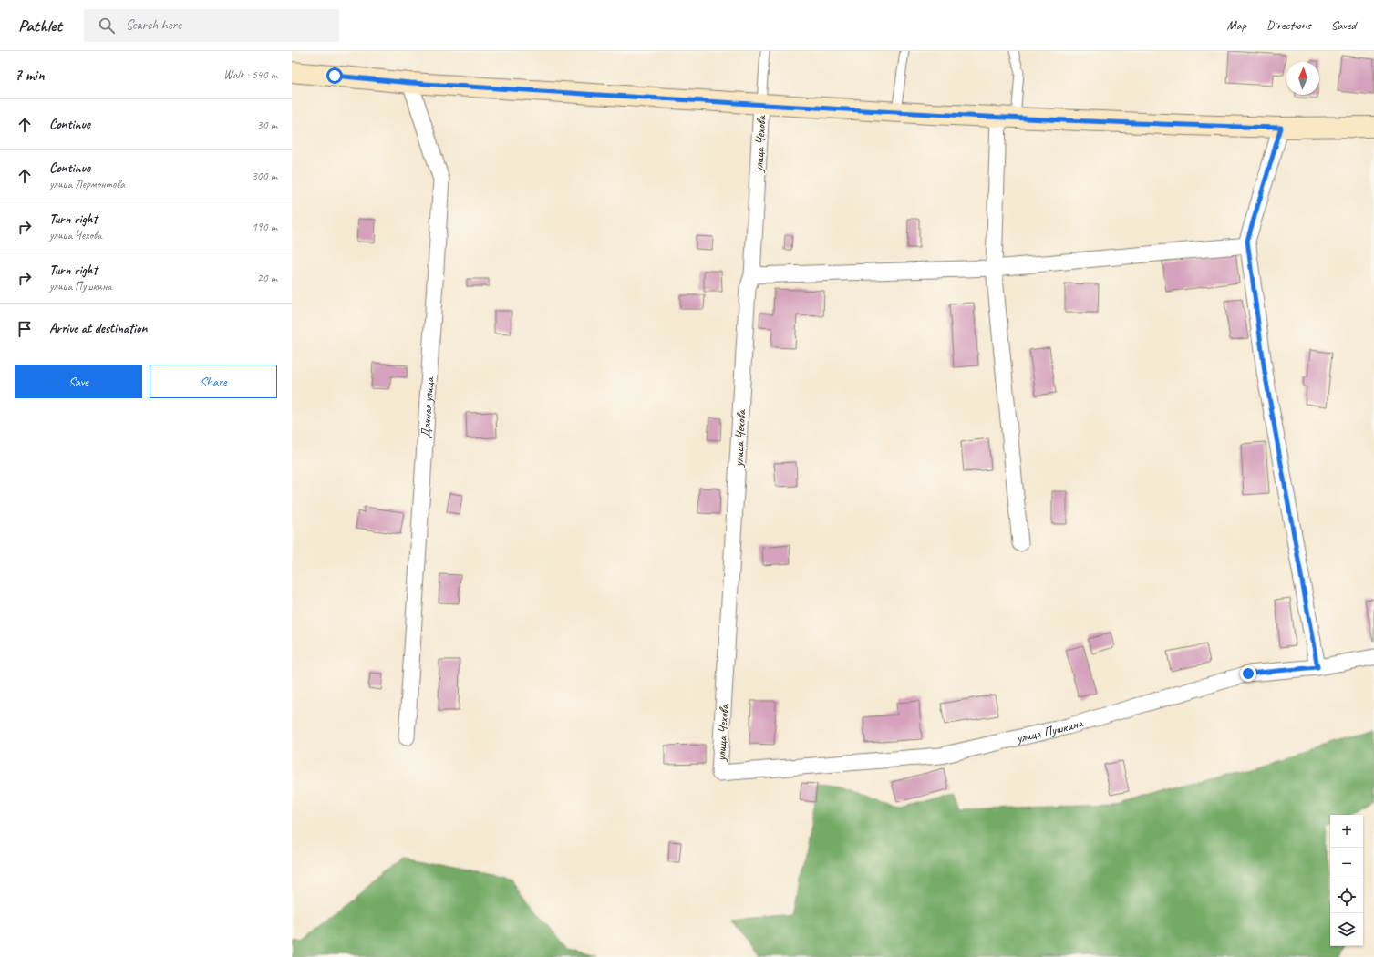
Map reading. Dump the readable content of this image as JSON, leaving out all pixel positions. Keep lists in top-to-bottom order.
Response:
{
  "streets": {
    "street": ["улица Чехова", "Дачная улица", "улица Пушкина"]
  },
  "crossings": [
    ["улица Чехова", "улица Пушкина"]
  ],
  "north": "top",
  "page": {
    "header": "Pathlet",
    "search": "Search here",
    "nav": ["Map", "Directions", "Saved"],
    "heading": ["7 min", "Walk · 540 m"],
    "list": [
      ["Continue", "30 m"],
      ["Continue", "улица Лермонтова", "300 m"],
      ["Turn right", "улица Чехова", "190 m"],
      ["Turn right", "улица Пушкина", "20 m"],
      "Arrive at destination"
    ],
    "buttons": ["Save", "Share"],
    "map_buttons": ["+", "−"]
  }
}
